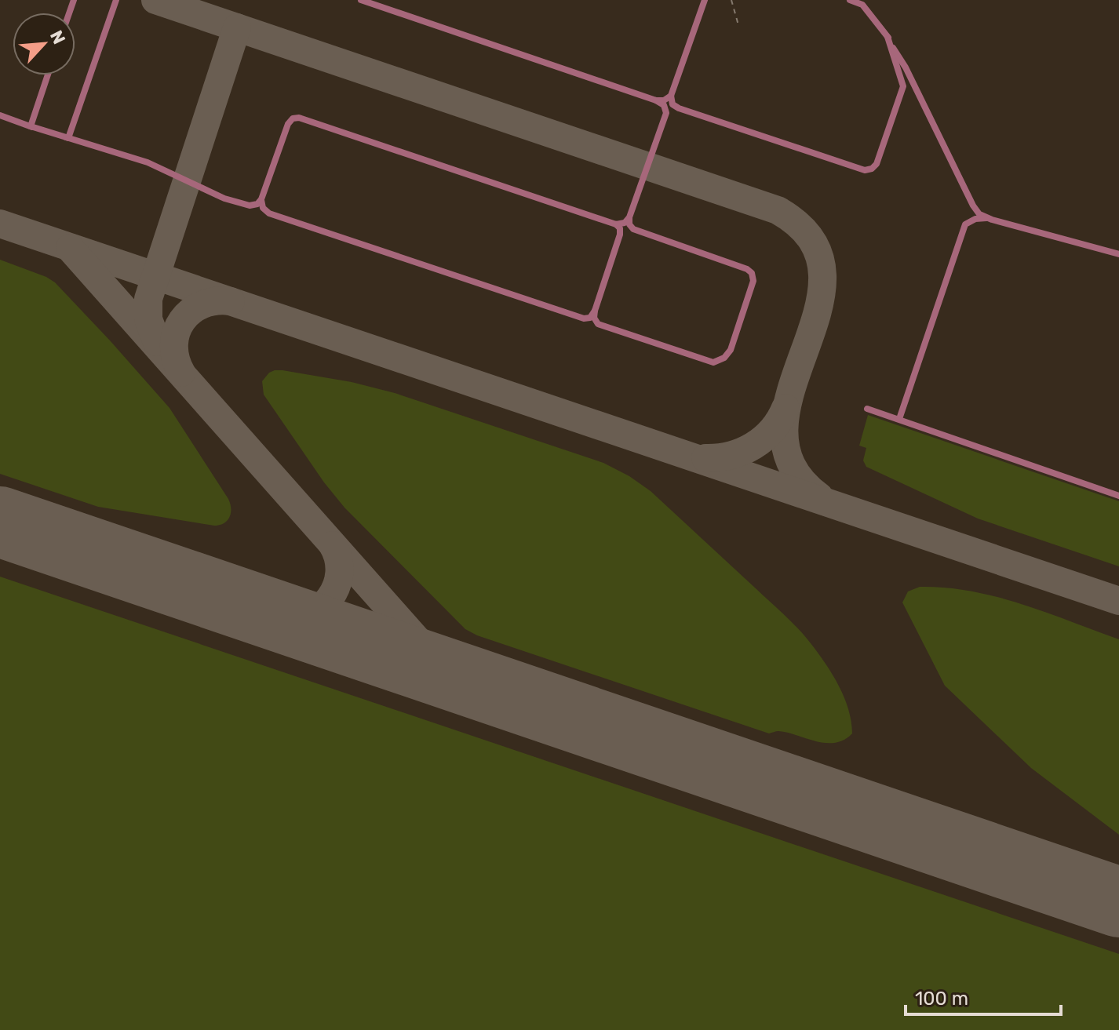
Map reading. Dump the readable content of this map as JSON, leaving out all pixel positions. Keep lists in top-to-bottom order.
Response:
{
  "scale_bar": "100 m",
  "north": "top right"
}
